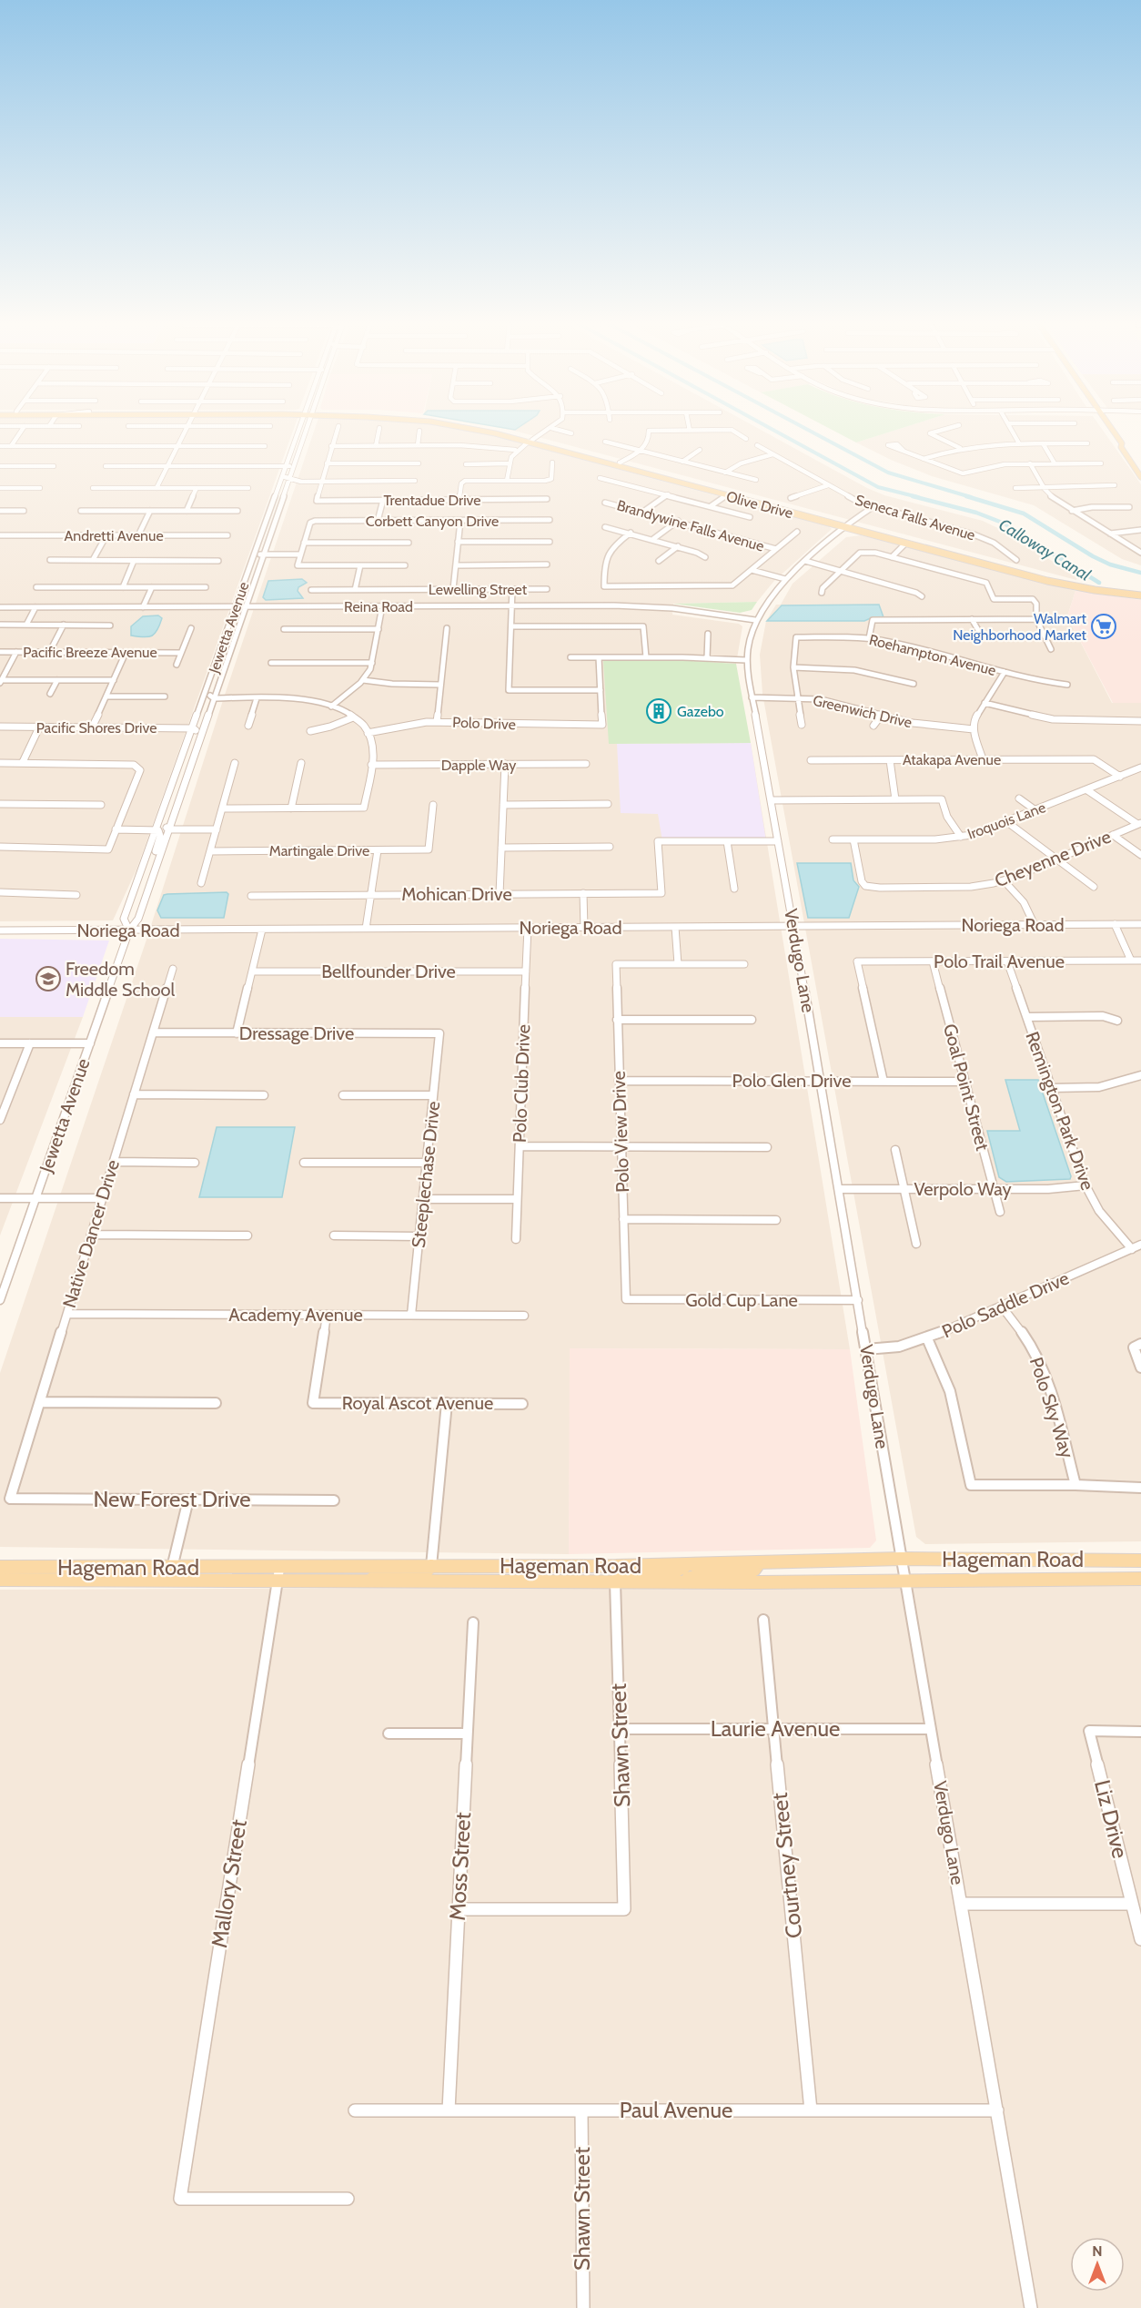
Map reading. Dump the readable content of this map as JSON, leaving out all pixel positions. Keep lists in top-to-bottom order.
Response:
{
  "streets": {
    "main road": ["Olive Drive", "Hageman Road"],
    "street": [
      "Trentadue Drive",
      "Seneca Falls Avenue",
      "Corbett Canyon Drive",
      "Brandywine Falls Avenue",
      "Andretti Avenue",
      "Lewelling Street",
      "Reina Road",
      "Jewetta Avenue",
      "Pacific Breeze Avenue",
      "Roehampton Avenue",
      "Greenwich Drive",
      "Polo Drive",
      "Pacific Shores Drive",
      "Atakapa Avenue",
      "Dapple Way",
      "Iroquois Lane",
      "Martingale Drive",
      "Cheyenne Drive",
      "Mohican Drive",
      "Noriega Road",
      "Verdugo Lane",
      "Polo Trail Avenue",
      "Bellfounder Drive",
      "Dressage Drive",
      "Polo Glen Drive",
      "Polo Club Drive",
      "Goal Point Street",
      "Remington Park Drive",
      "Polo View Drive",
      "Steeplechase Drive",
      "Verpolo Way",
      "Native Dancer Drive",
      "Gold Cup Lane",
      "Polo Saddle Drive",
      "Academy Avenue",
      "Royal Ascot Avenue",
      "Polo Sky Way",
      "New Forest Drive",
      "Laurie Avenue",
      "Shawn Street",
      "Liz Drive",
      "Courtney Street",
      "Moss Street",
      "Mallory Street",
      "Paul Avenue"
    ]
  },
  "crossings": [
    ["Olive Drive", "Verdugo Lane"],
    ["Reina Road", "Jewetta Avenue"],
    ["Reina Road", "Verdugo Lane"],
    ["Jewetta Avenue", "Pacific Shores Drive"],
    ["Jewetta Avenue", "Noriega Road"],
    ["Greenwich Drive", "Verdugo Lane"],
    ["Atakapa Avenue", "Iroquois Lane"],
    ["Iroquois Lane", "Cheyenne Drive"],
    ["Noriega Road", "Verdugo Lane"],
    ["Noriega Road", "Polo Club Drive"],
    ["Verdugo Lane", "Polo Glen Drive"],
    ["Verdugo Lane", "Verpolo Way"],
    ["Verdugo Lane", "Gold Cup Lane"],
    ["Verdugo Lane", "Polo Saddle Drive"],
    ["Verdugo Lane", "Hageman Road"],
    ["Verdugo Lane", "Laurie Avenue"],
    ["Verdugo Lane", "Paul Avenue"],
    ["Polo Trail Avenue", "Polo Glen Drive"],
    ["Polo Trail Avenue", "Goal Point Street"],
    ["Polo Trail Avenue", "Remington Park Drive"],
    ["Bellfounder Drive", "Polo Club Drive"],
    ["Dressage Drive", "Steeplechase Drive"],
    ["Dressage Drive", "Native Dancer Drive"],
    ["Polo Glen Drive", "Goal Point Street"],
    ["Polo Glen Drive", "Polo View Drive"],
    ["Goal Point Street", "Verpolo Way"],
    ["Remington Park Drive", "Verpolo Way"],
    ["Remington Park Drive", "Polo Saddle Drive"],
    ["Polo View Drive", "Gold Cup Lane"],
    ["Steeplechase Drive", "Academy Avenue"],
    ["Native Dancer Drive", "Academy Avenue"],
    ["Native Dancer Drive", "New Forest Drive"],
    ["Polo Saddle Drive", "Polo Sky Way"],
    ["Academy Avenue", "Royal Ascot Avenue"],
    ["Hageman Road", "Shawn Street"],
    ["Hageman Road", "Mallory Street"],
    ["Laurie Avenue", "Shawn Street"],
    ["Laurie Avenue", "Courtney Street"],
    ["Shawn Street", "Paul Avenue"],
    ["Courtney Street", "Paul Avenue"],
    ["Moss Street", "Paul Avenue"]
  ],
  "water": ["Calloway Canal"],
  "places": {
    "supermarket": ["Walmart Neighborhood Market"],
    "building": ["Gazebo"],
    "school or university": ["Freedom Middle School"]
  },
  "north": "top"
}
